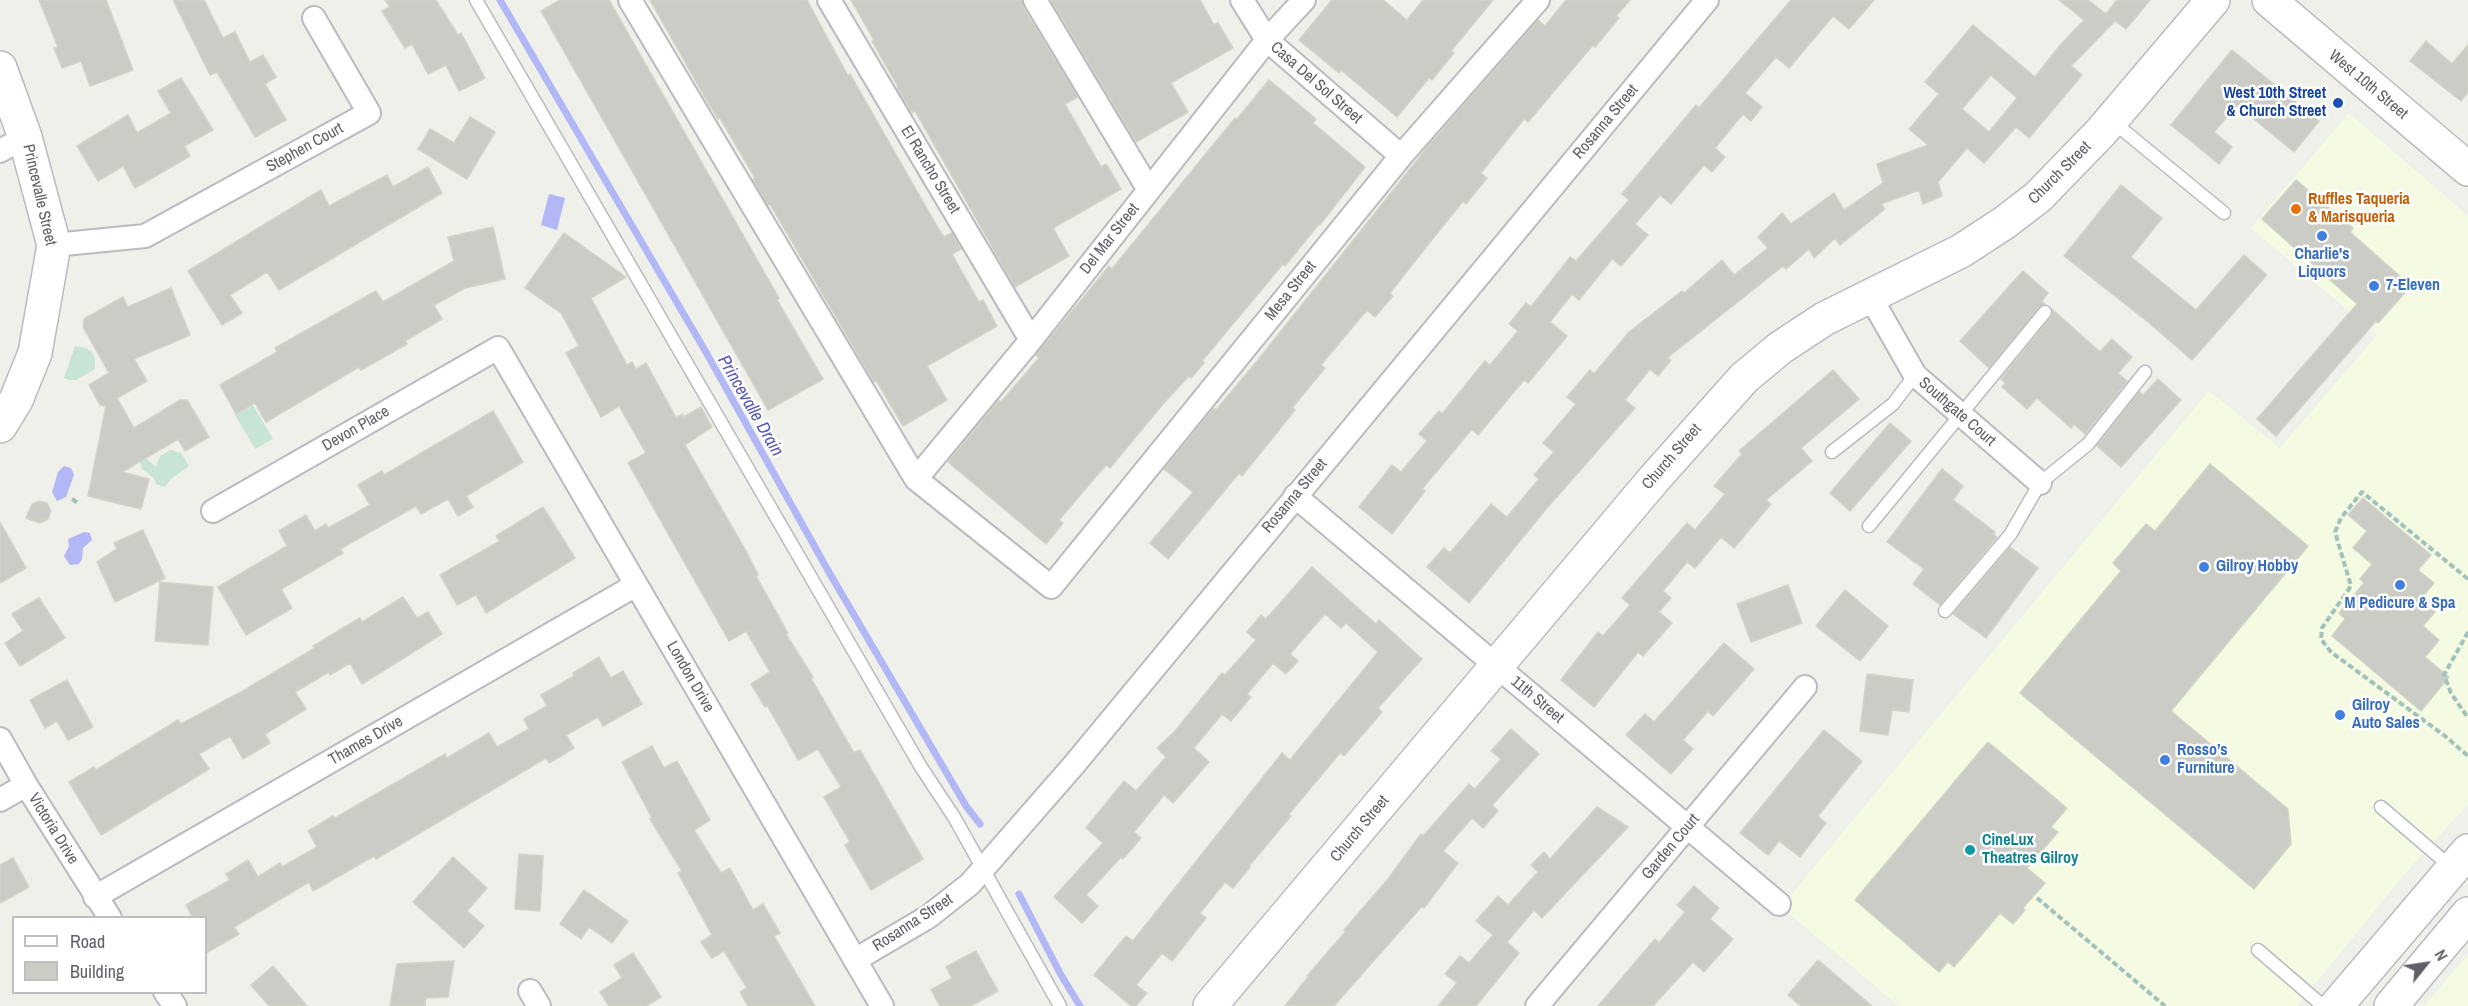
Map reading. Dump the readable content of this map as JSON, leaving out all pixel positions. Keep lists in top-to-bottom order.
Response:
{
  "streets": {
    "street": [
      "Casa Del Sol Street",
      "West 10th Street",
      "Rosanna Street",
      "Stephen Court",
      "El Rancho Street",
      "Church Street",
      "Princevalle Street",
      "Del Mar Street",
      "Mesa Street",
      "Southgate Court",
      "Devon Place",
      "London Drive",
      "11th Street",
      "Thames Drive",
      "Victoria Drive",
      "Garden Court"
    ]
  },
  "crossings": [
    ["Casa Del Sol Street", "Del Mar Street"],
    ["Casa Del Sol Street", "Mesa Street"],
    ["Rosanna Street", "London Drive"],
    ["Rosanna Street", "11th Street"],
    ["Stephen Court", "Princevalle Street"],
    ["El Rancho Street", "Del Mar Street"],
    ["Church Street", "Southgate Court"],
    ["Church Street", "11th Street"],
    ["Del Mar Street", "Mesa Street"],
    ["Devon Place", "London Drive"],
    ["London Drive", "Thames Drive"],
    ["11th Street", "Garden Court"],
    ["Thames Drive", "Victoria Drive"]
  ],
  "water": ["Princevalle Drain"],
  "places": [
    "West 10th Street & Church Street",
    "Ruffles Taqueria & Marisqueria",
    "Charlie's Liquors",
    "7-Eleven",
    "Gilroy Hobby",
    "M Pedicure & Spa",
    "Gilroy Auto Sales",
    "Rosso’s Furniture",
    "CineLux Theatres Gilroy"
  ],
  "legend": ["Road", "Building"],
  "north": "top right"
}
